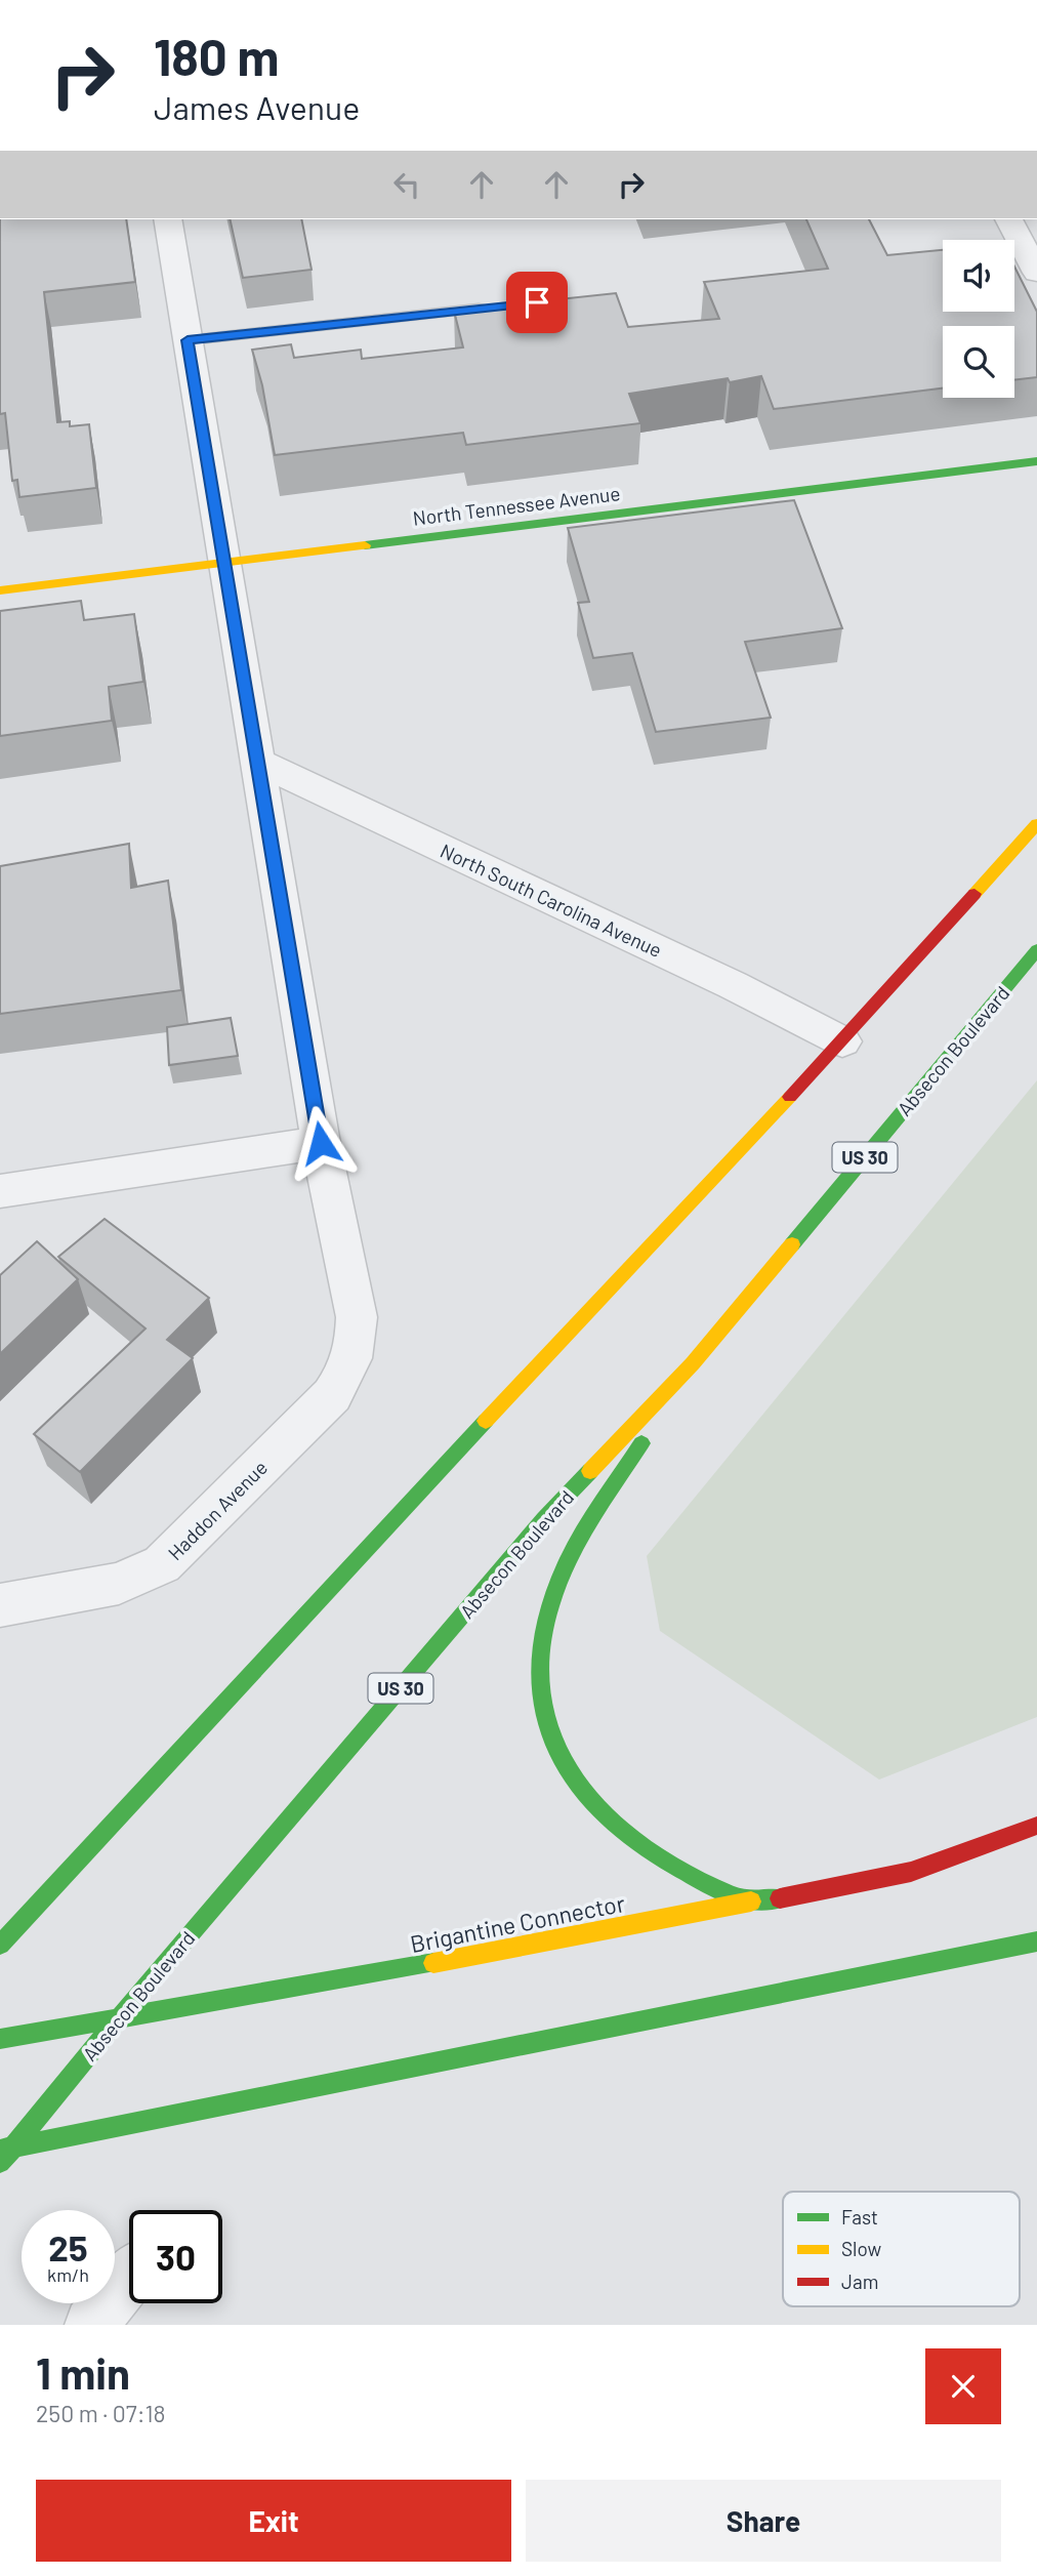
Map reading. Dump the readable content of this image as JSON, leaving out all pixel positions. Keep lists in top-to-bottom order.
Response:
{
  "streets": {
    "main road": [
      "North Tennessee Avenue",
      "Absecon Boulevard",
      "US 30",
      "Brigantine Connector"
    ],
    "street": ["North South Carolina Avenue", "Haddon Avenue"]
  },
  "crossings": [
    ["North Tennessee Avenue", "Haddon Avenue"],
    ["North South Carolina Avenue", "Haddon Avenue"],
    ["Absecon Boulevard", "Brigantine Connector"]
  ],
  "legend": ["Fast", "Slow", "Jam"],
  "page": {
    "turn": ["180 m", "James Avenue"],
    "speed": "25 km/h",
    "limit": "30",
    "heading": ["1 min", "250 m · 07:18"],
    "buttons": ["Exit", "Share"]
  }
}
